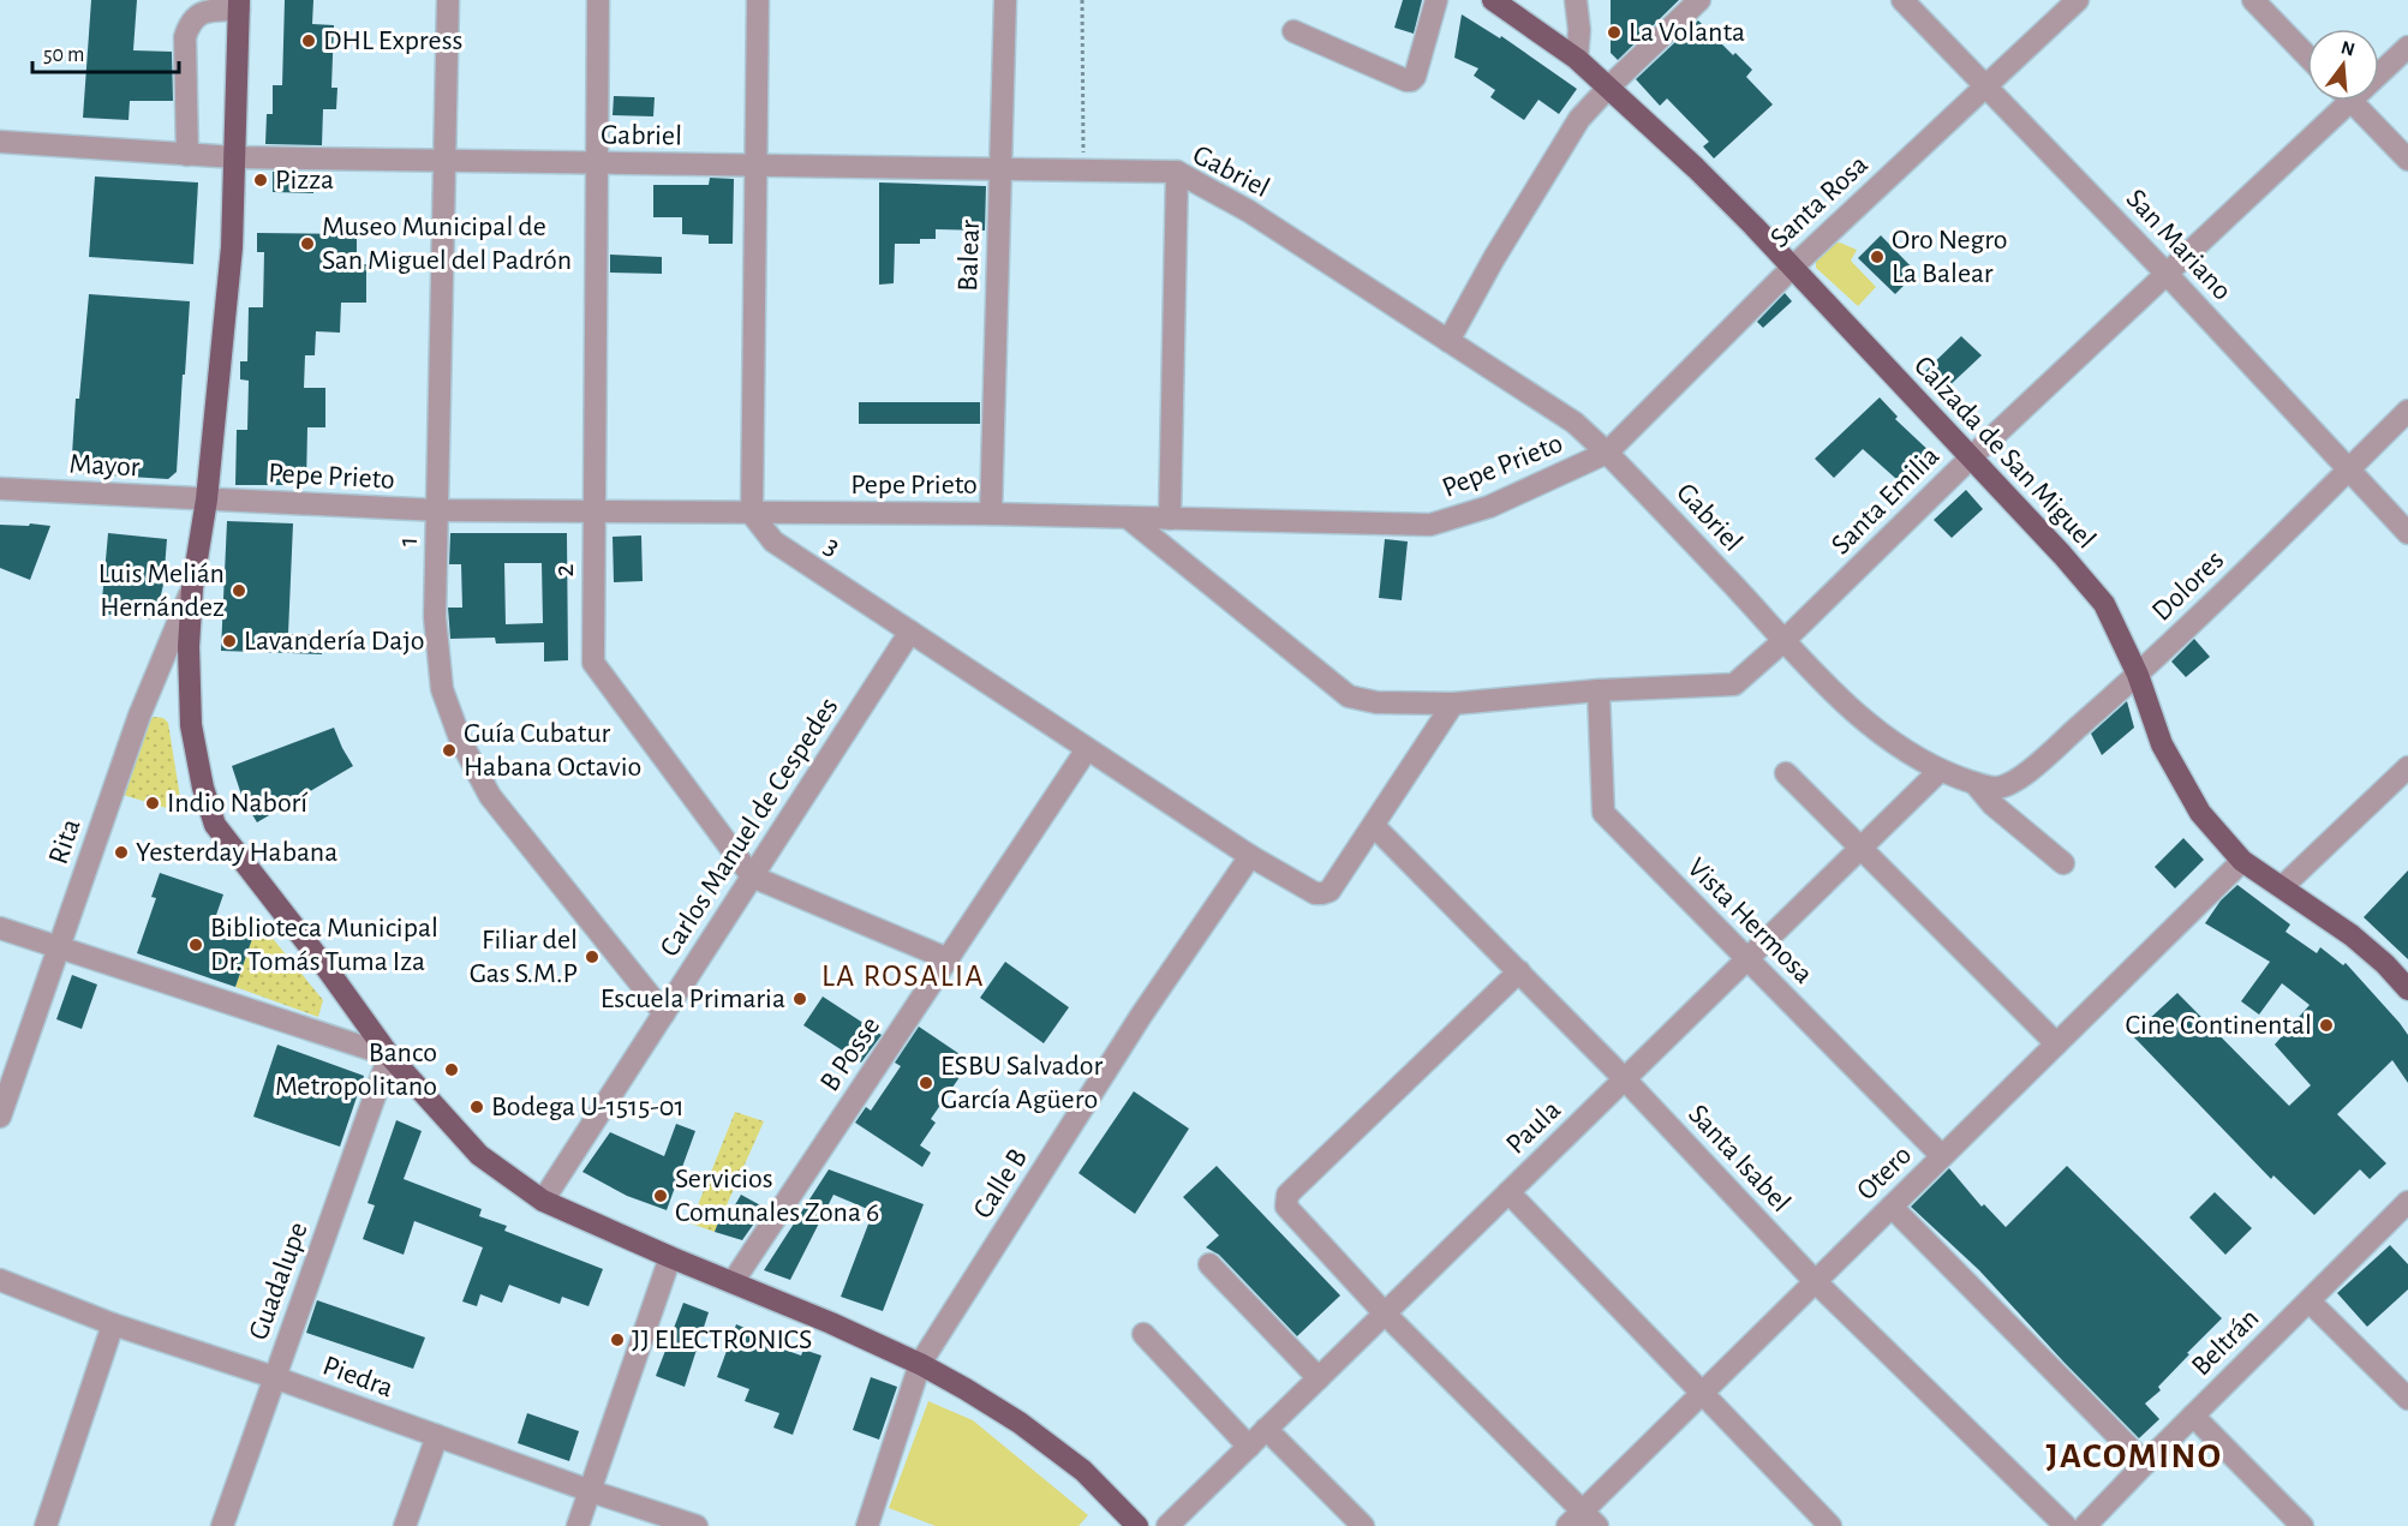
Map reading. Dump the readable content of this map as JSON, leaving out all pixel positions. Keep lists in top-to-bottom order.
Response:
{
  "streets": {
    "main road": ["Calzada de San Miguel"],
    "street": [
      "Gabriel",
      "Santa Rosa",
      "San Mariano",
      "Balear",
      "Mayor",
      "Pepe Prieto",
      "Santa Emilia",
      "1",
      "3",
      "2",
      "Dolores",
      "Carlos Manuel de Cespedes",
      "Rita",
      "Vista Hermosa",
      "B Posse",
      "Paula",
      "Santa Isabel",
      "Otero",
      "Calle B",
      "Guadalupe",
      "Beltrán",
      "Piedra"
    ]
  },
  "crossings": [
    ["Gabriel", "Santa Rosa"],
    ["Gabriel", "Balear"],
    ["Gabriel", "Pepe Prieto"],
    ["Gabriel", "Santa Emilia"],
    ["Gabriel", "1"],
    ["Gabriel", "2"],
    ["Gabriel", "Dolores"],
    ["Gabriel", "Paula"],
    ["Santa Rosa", "San Mariano"],
    ["Santa Rosa", "Calzada de San Miguel"],
    ["Santa Rosa", "Pepe Prieto"],
    ["San Mariano", "Santa Emilia"],
    ["San Mariano", "Dolores"],
    ["Balear", "Pepe Prieto"],
    ["Calzada de San Miguel", "Santa Emilia"],
    ["Calzada de San Miguel", "Dolores"],
    ["Calzada de San Miguel", "Otero"],
    ["Mayor", "Pepe Prieto"],
    ["Pepe Prieto", "Santa Emilia"],
    ["Pepe Prieto", "1"],
    ["Pepe Prieto", "3"],
    ["Pepe Prieto", "2"],
    ["Santa Emilia", "Vista Hermosa"],
    ["1", "Carlos Manuel de Cespedes"],
    ["3", "Carlos Manuel de Cespedes"],
    ["3", "B Posse"],
    ["3", "Santa Isabel"],
    ["3", "Calle B"],
    ["2", "Carlos Manuel de Cespedes"],
    ["Vista Hermosa", "Paula"],
    ["Vista Hermosa", "Otero"],
    ["Paula", "Santa Isabel"],
    ["Santa Isabel", "Otero"],
    ["Guadalupe", "Piedra"]
  ],
  "districts": ["LA ROSALIA", "JACOMINO"],
  "places": [
    "La Volanta",
    "DHL Express",
    "Pizza",
    "Museo Municipal de San Miguel del Padrón",
    "Oro Negro La Balear",
    "Luis Melián Hernández",
    "Lavandería Dajo",
    "Guía Cubatur Habana Octavio",
    "Indio Naborí",
    "Yesterday Habana",
    "Biblioteca Municipal Dr. Tomás Tuma Iza",
    "Filiar del Gas S.M.P",
    "Escuela Primaria",
    "Cine Continental",
    "Banco Metropolitano",
    "ESBU Salvador García Agüero",
    "Bodega U-1515-01",
    "Servicios Comunales Zona 6",
    "JJ ELECTRONICS"
  ],
  "scale_bar": "50 m",
  "north": "top"
}
